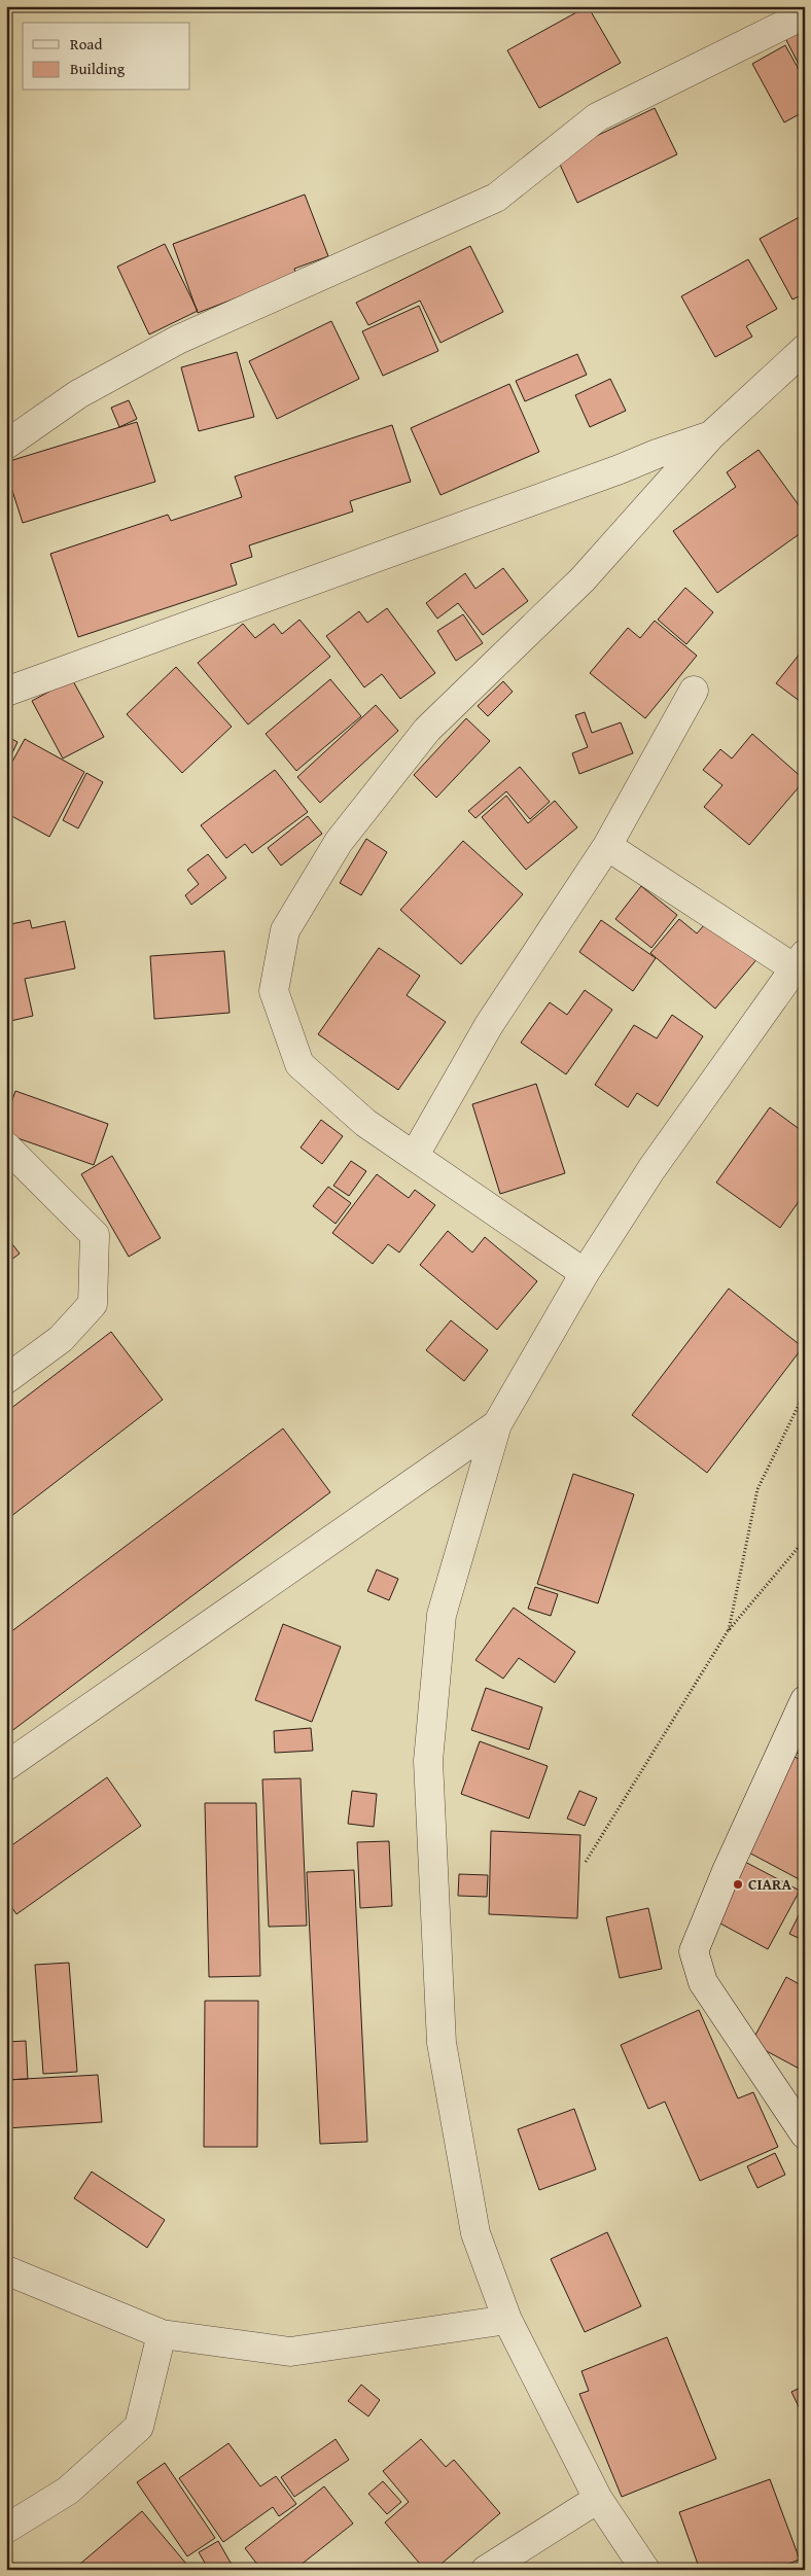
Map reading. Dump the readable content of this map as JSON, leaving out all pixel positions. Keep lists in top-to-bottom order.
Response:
{
  "places": ["CIARA"],
  "legend": ["Road", "Building"]
}
